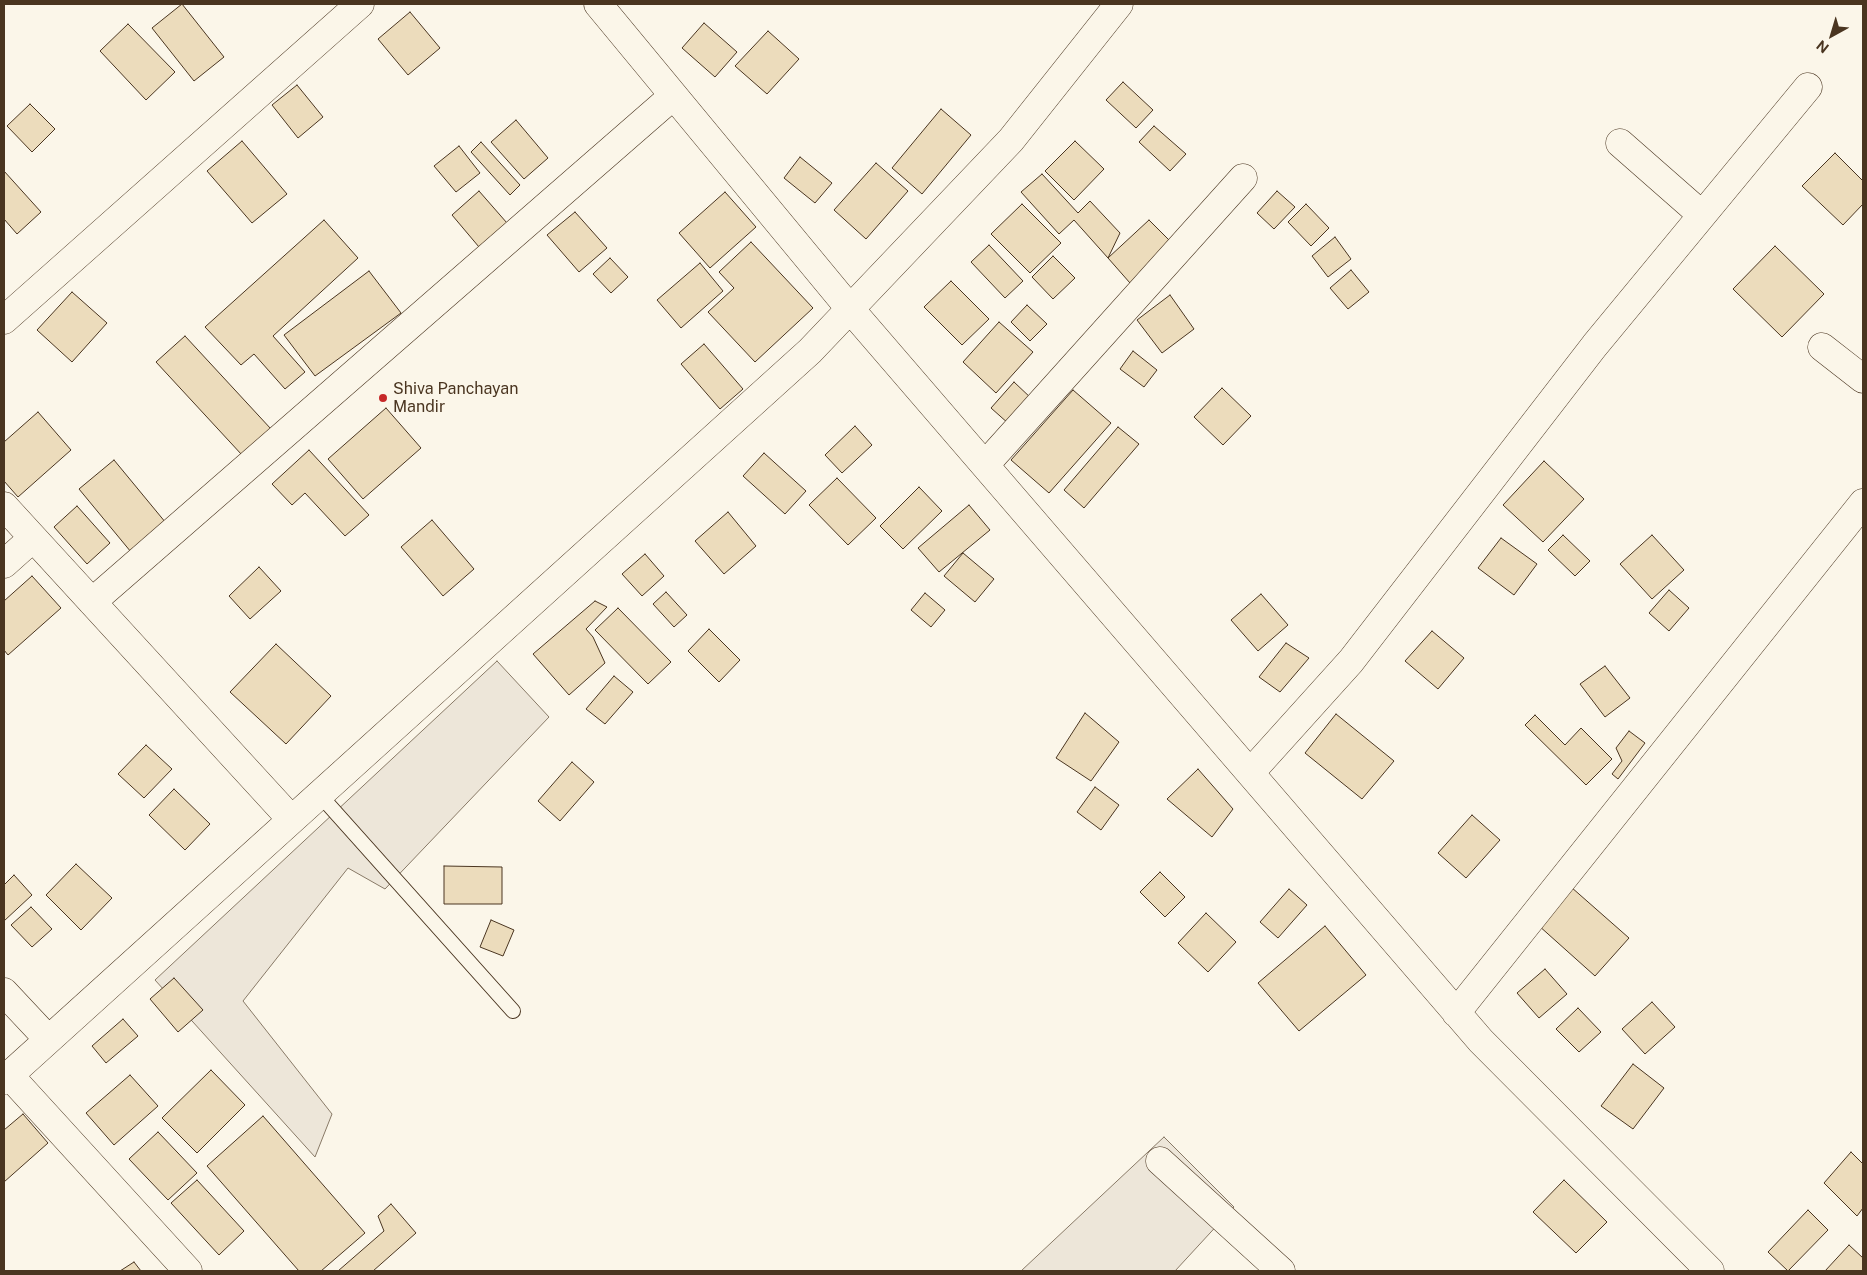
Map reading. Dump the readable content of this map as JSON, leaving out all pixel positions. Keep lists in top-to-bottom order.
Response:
{
  "places": ["Shiva Panchayan Mandir"],
  "north": "bottom left"
}
